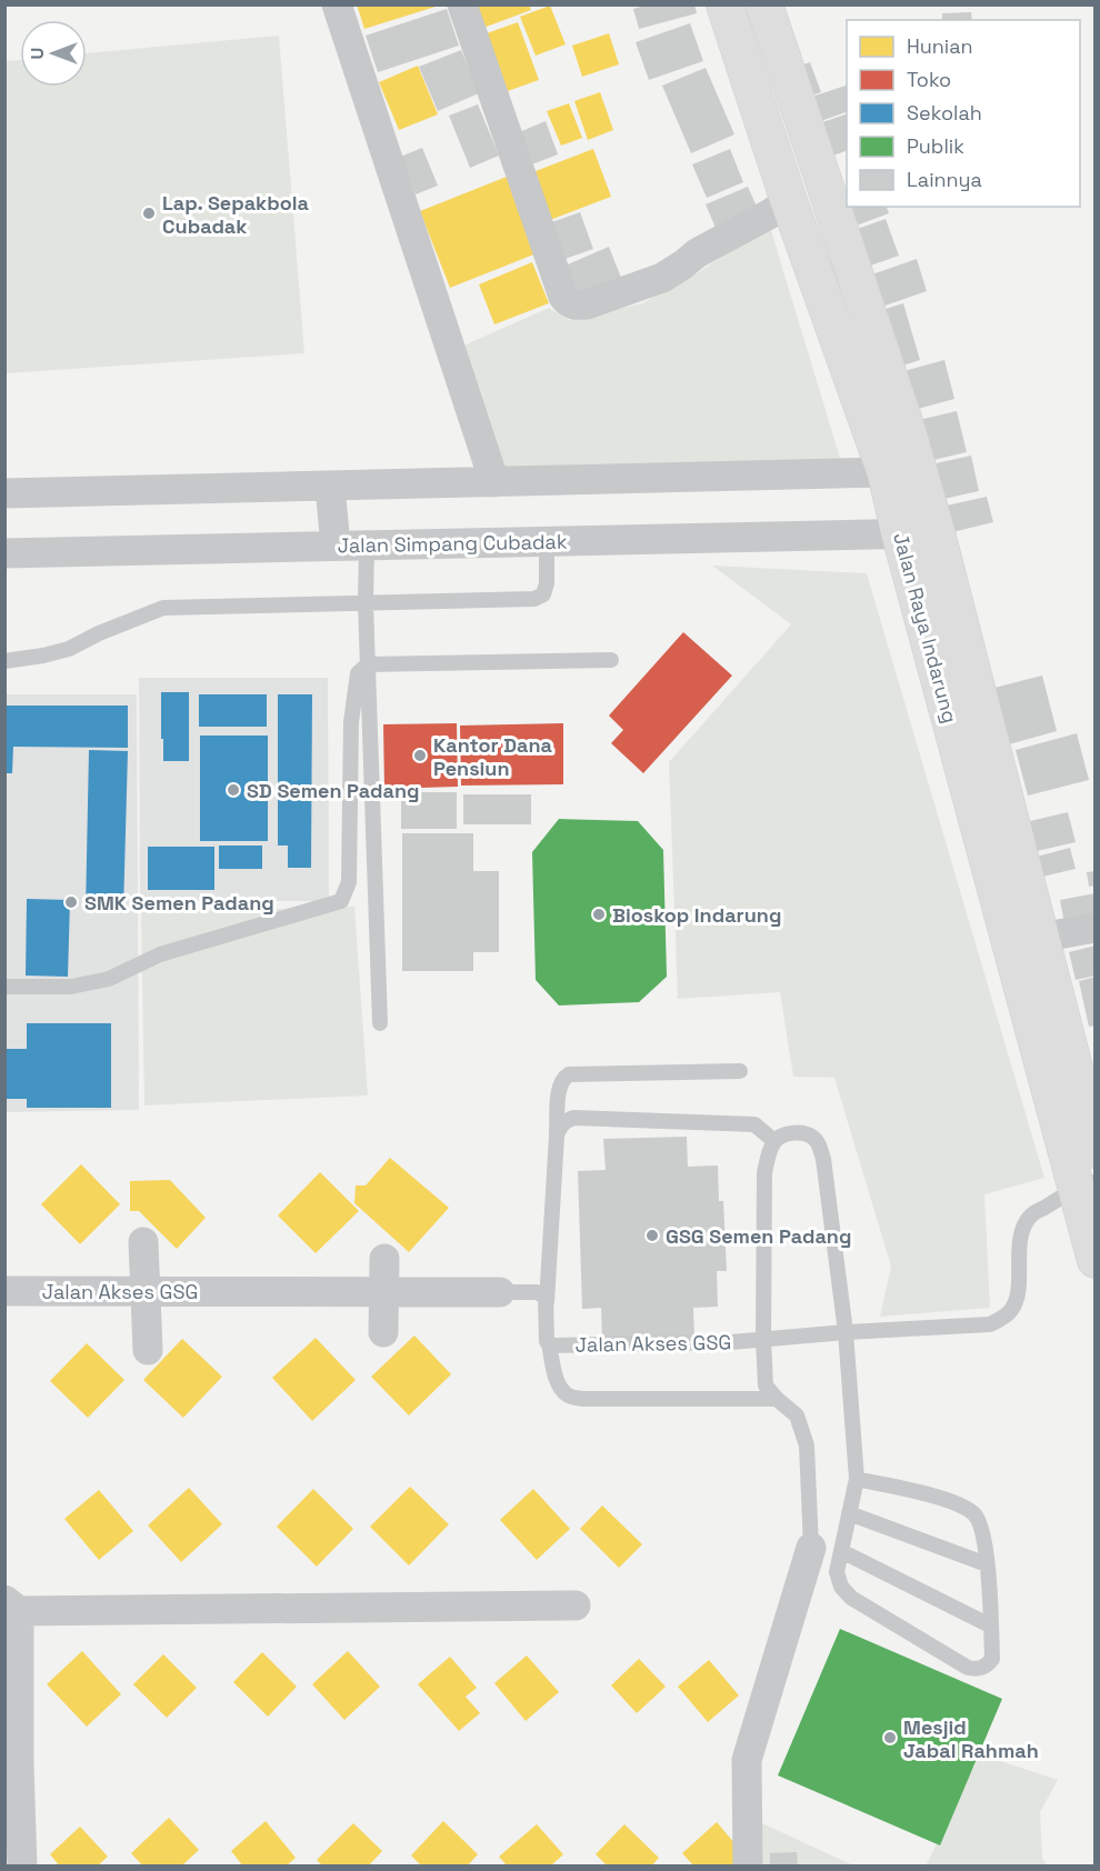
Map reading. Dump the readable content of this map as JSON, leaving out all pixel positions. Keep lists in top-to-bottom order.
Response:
{
  "streets": {
    "highway": ["Jalan Raya Indarung"],
    "street": ["Jalan Simpang Cubadak", "Jalan Akses GSG"]
  },
  "crossings": [
    ["Jalan Simpang Cubadak", "Jalan Raya Indarung"],
    ["Jalan Raya Indarung", "Jalan Akses GSG"]
  ],
  "places": [
    "Lap. Sepakbola Cubadak",
    "Kantor Dana Pensiun",
    "SD Semen Padang",
    "SMK Semen Padang",
    "Bioskop Indarung",
    "GSG Semen Padang",
    "Mesjid Jabal Rahmah"
  ],
  "legend": [
    "Hunian",
    "Toko",
    "Sekolah",
    "Publik",
    "Lainnya"
  ],
  "north": "left"
}
